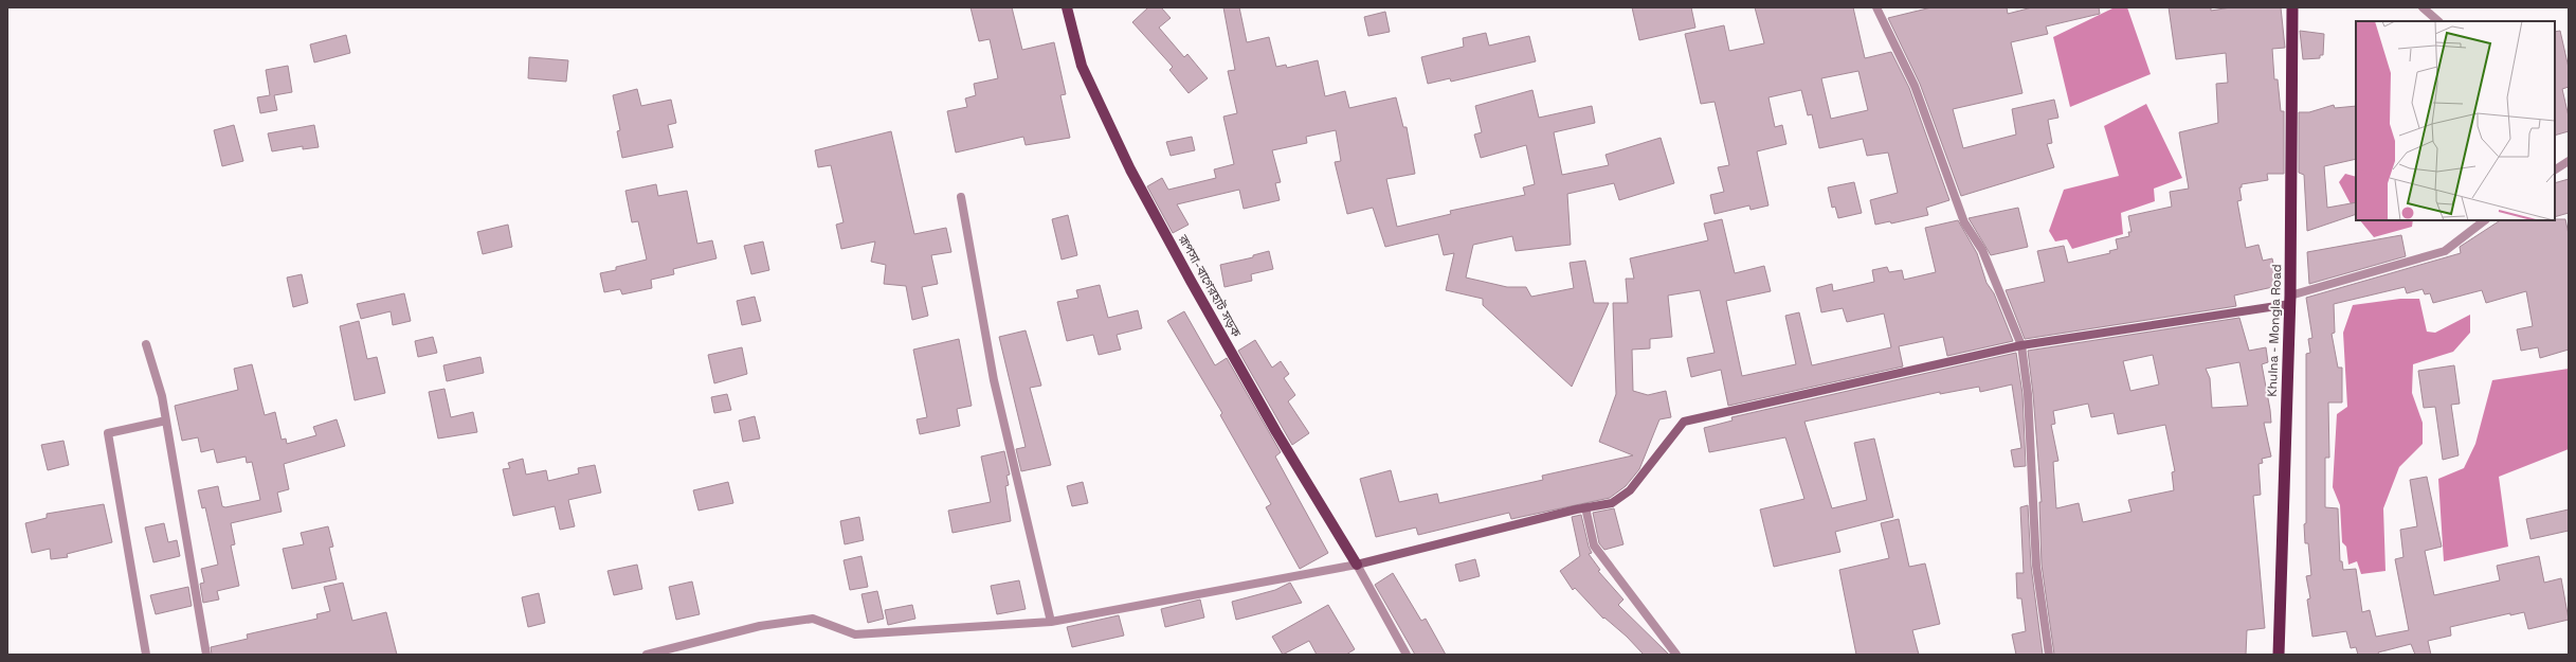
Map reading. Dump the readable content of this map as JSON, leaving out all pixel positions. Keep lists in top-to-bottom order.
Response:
{
  "streets": {
    "highway": ["Khulna - Mongla Road"],
    "main road": ["রূপসা-বাগেরহাট সড়ক"]
  }
}
